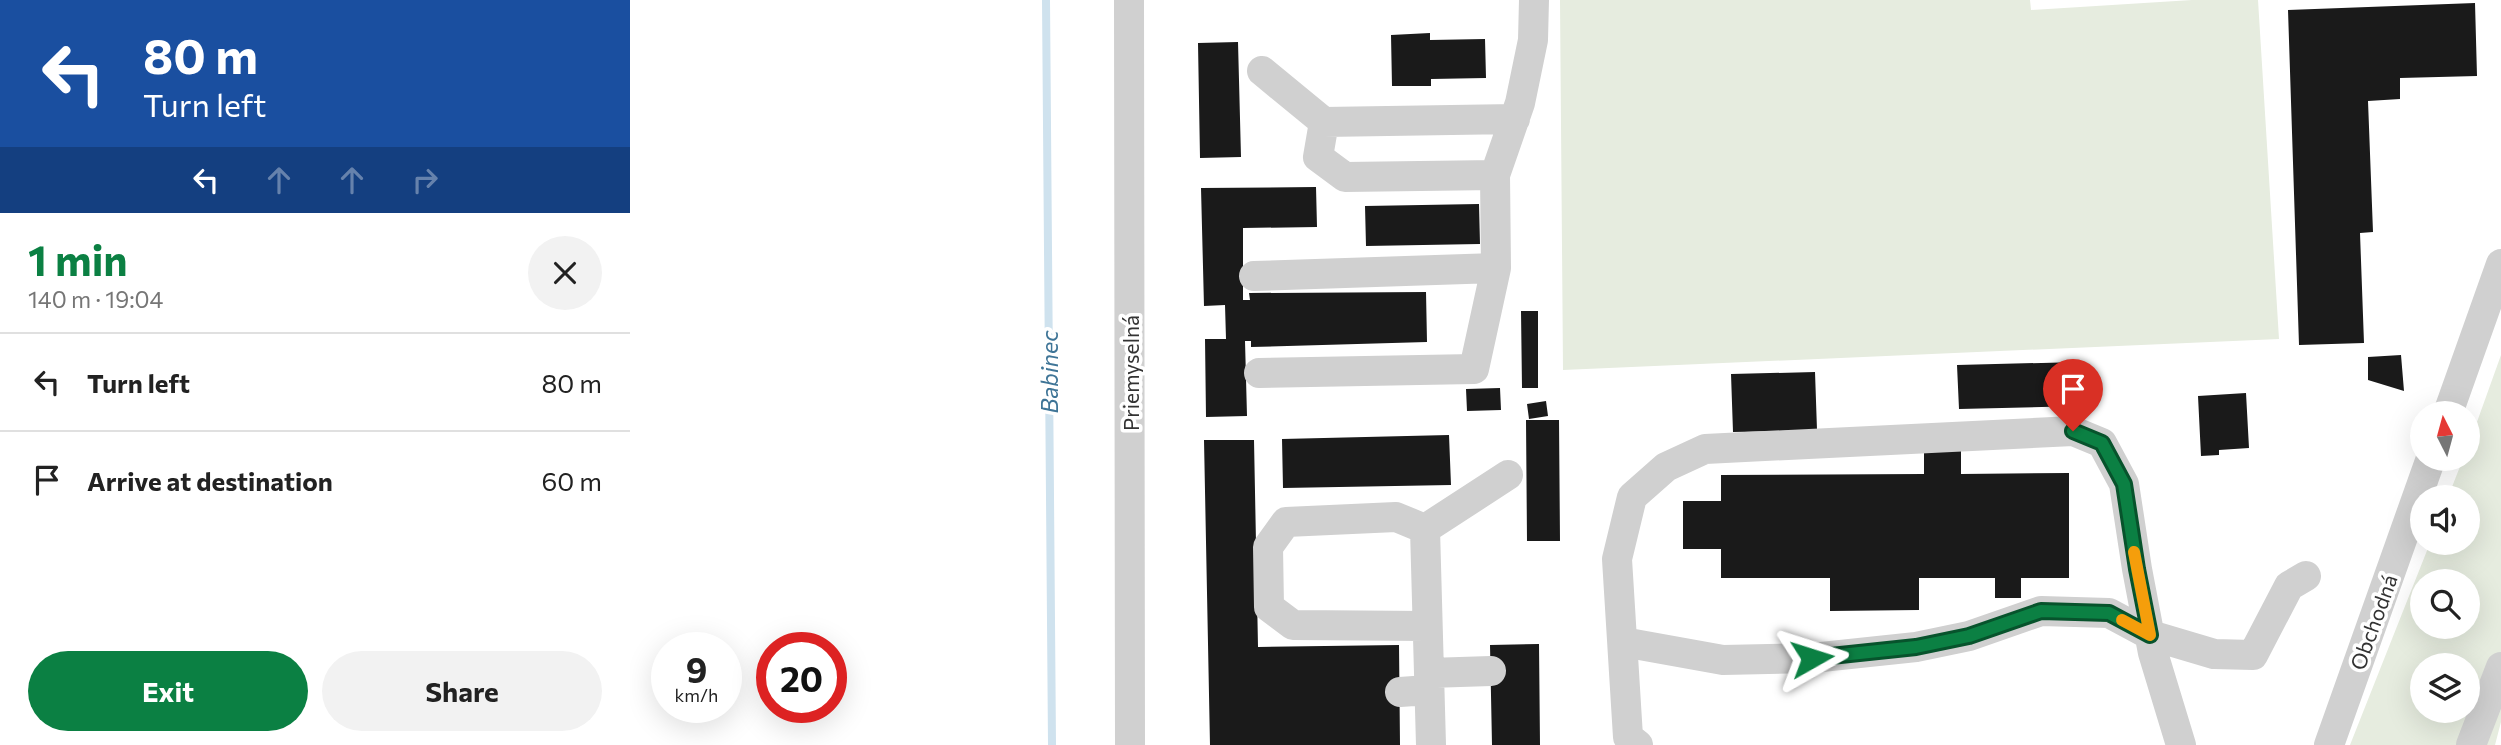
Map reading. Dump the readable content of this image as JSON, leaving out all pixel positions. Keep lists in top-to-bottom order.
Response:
{
  "streets": {
    "street": ["Priemyselná", "Obchodná"]
  },
  "water": ["Babinec"],
  "north": "top",
  "page": {
    "turn": ["80 m", "Turn left"],
    "heading": ["1 min", "140 m · 19:04"],
    "list": [
      {
        "name": "Turn left",
        "value": "80 m"
      },
      {
        "name": "Arrive at destination",
        "value": "60 m"
      }
    ],
    "speed": "9 km/h",
    "limit": "20",
    "buttons": ["Exit", "Share"]
  }
}
